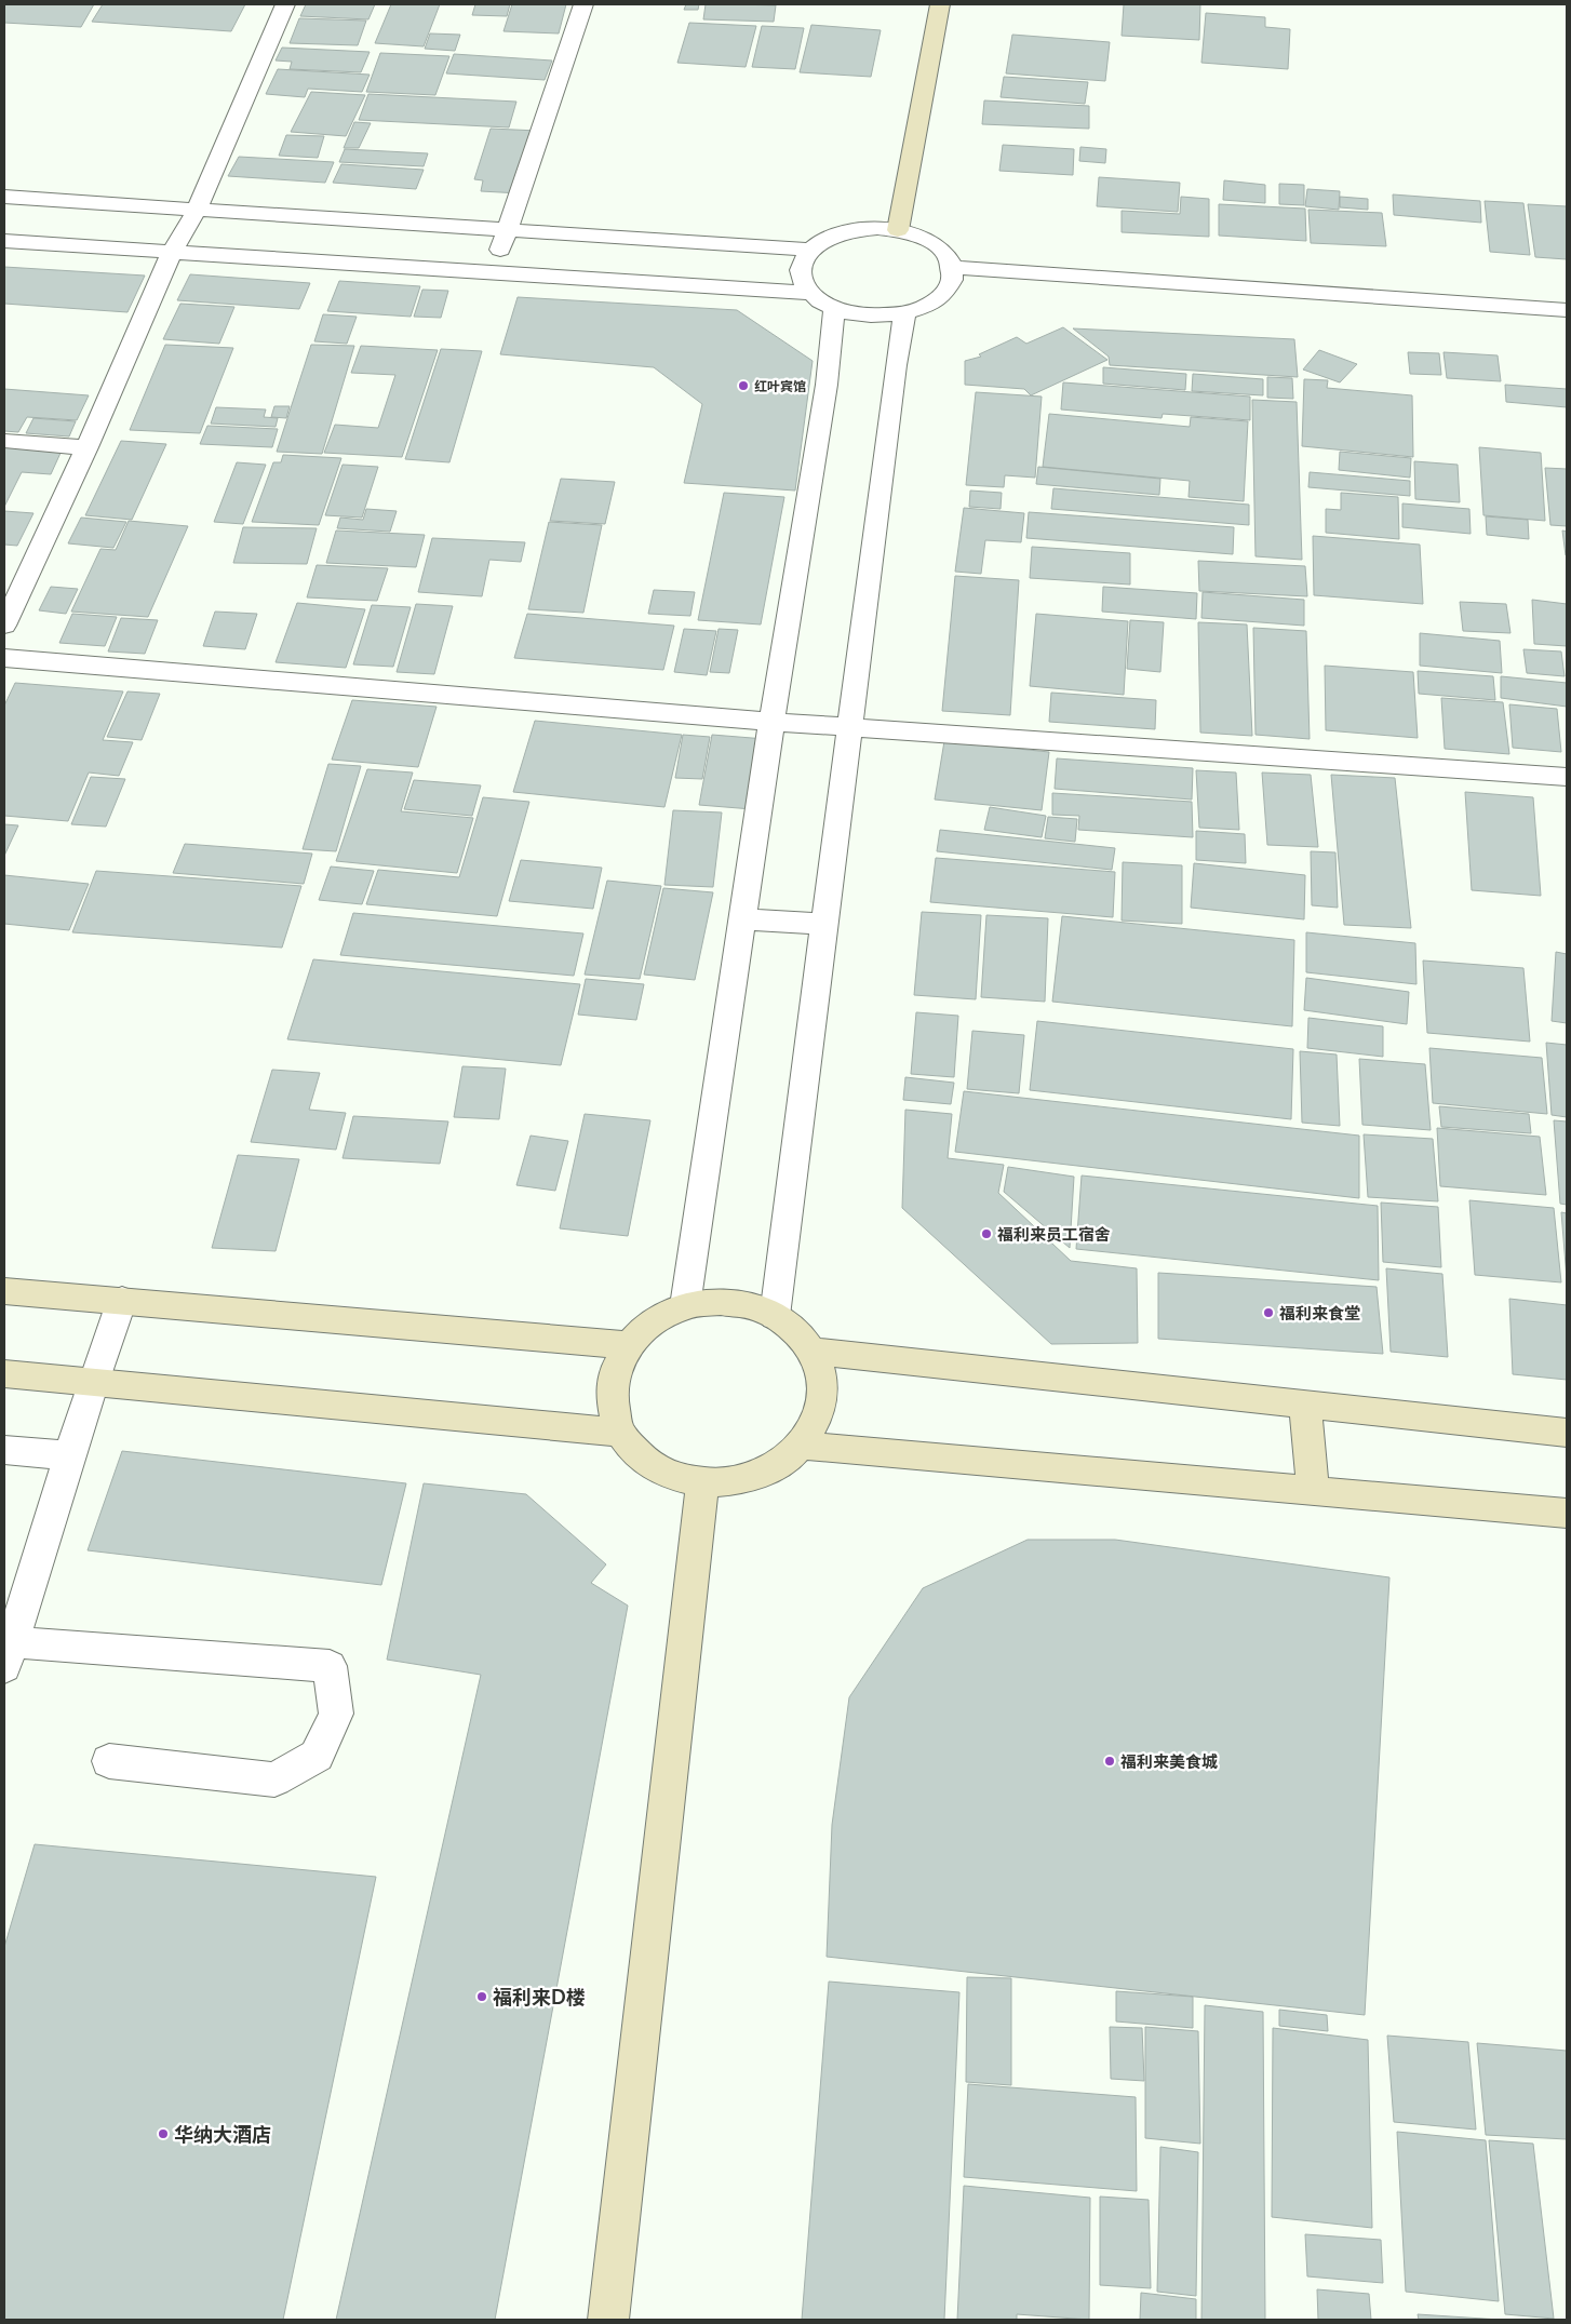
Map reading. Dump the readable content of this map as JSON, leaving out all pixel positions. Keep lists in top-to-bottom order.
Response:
{
  "places": [
    "红叶宾馆",
    "福利来员工宿舍",
    "福利来食堂",
    "福利来美食城",
    "福利来D楼",
    "华纳大酒店"
  ]
}
